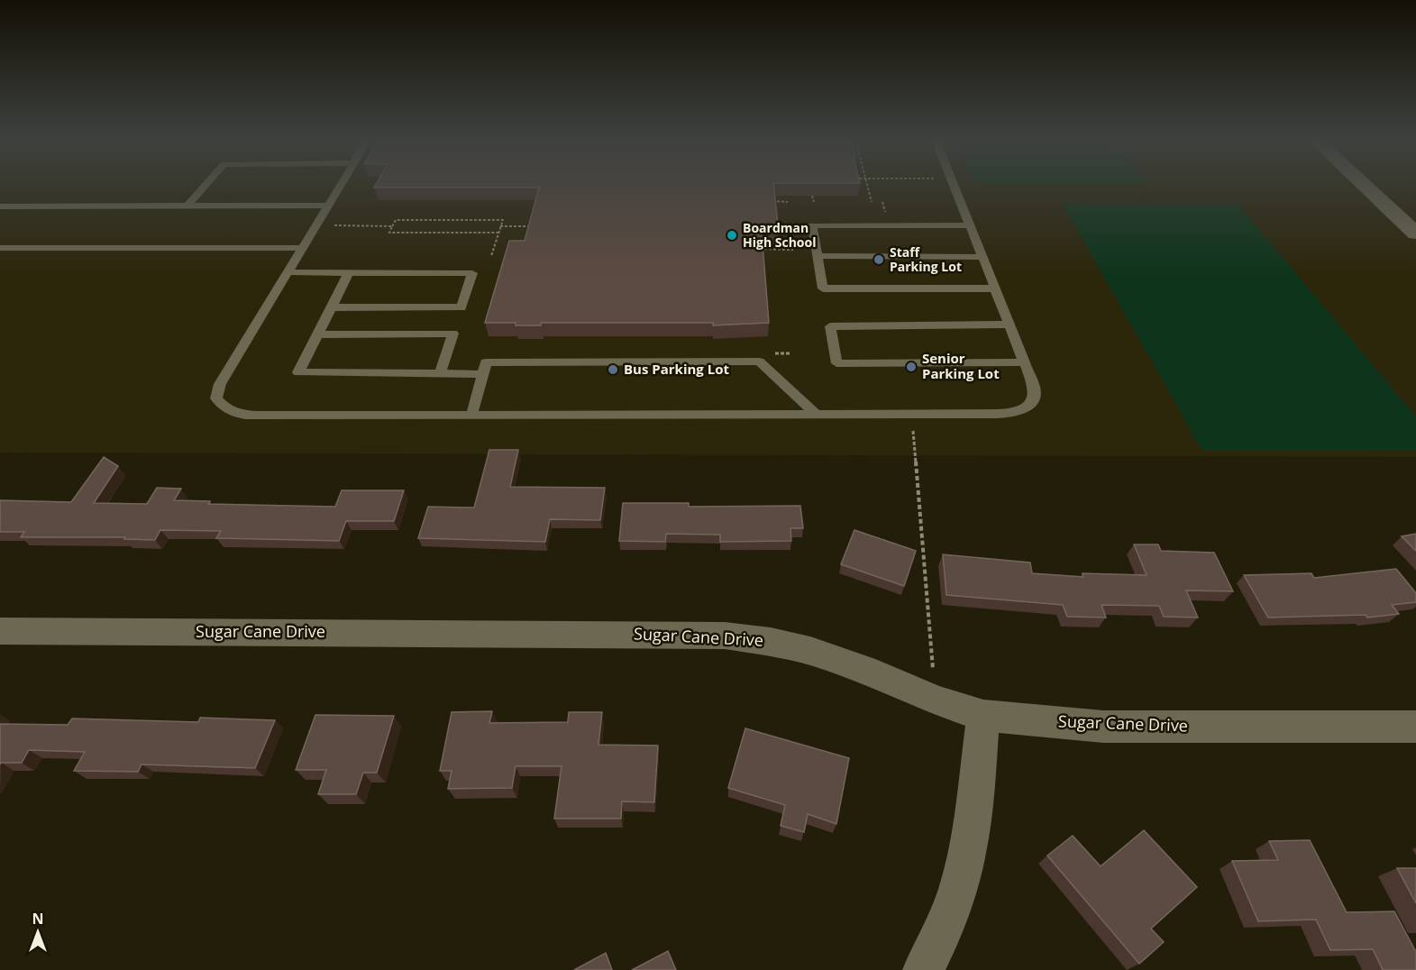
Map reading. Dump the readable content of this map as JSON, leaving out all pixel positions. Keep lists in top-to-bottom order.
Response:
{
  "streets": {
    "street": ["Sugar Cane Drive"]
  },
  "places": [
    "Boardman High School",
    "Staff Parking Lot",
    "Senior Parking Lot",
    "Bus Parking Lot"
  ],
  "north": "top"
}
